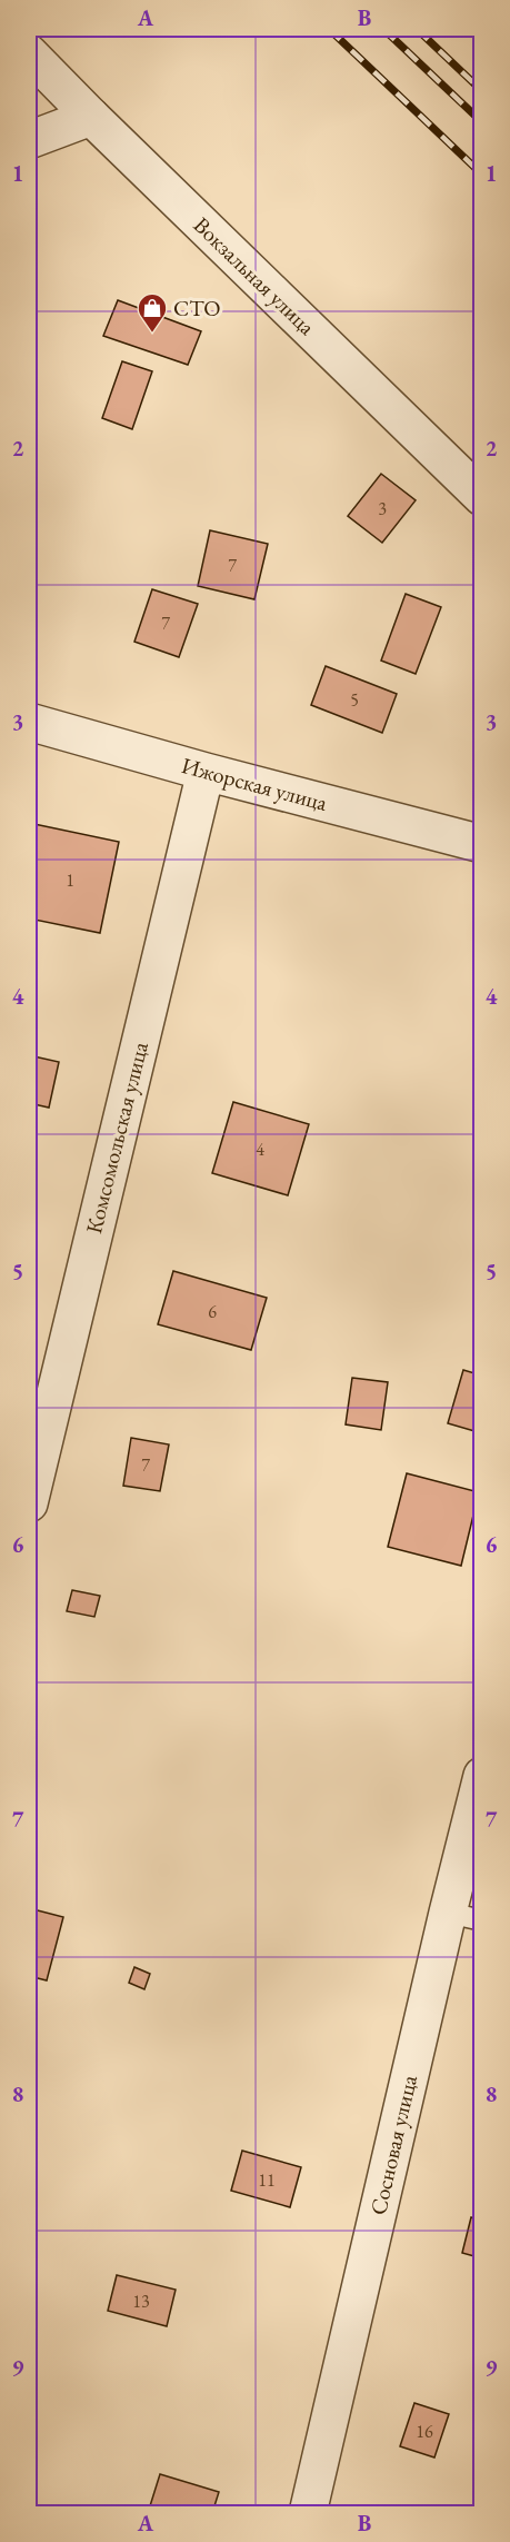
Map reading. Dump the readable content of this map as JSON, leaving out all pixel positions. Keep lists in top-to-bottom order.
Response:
{
  "streets": {
    "street": [
      "Вокзальная улица",
      "Ижорская улица",
      "Комсомольская улица",
      "Сосновая улица"
    ]
  },
  "crossings": [
    ["Ижорская улица", "Комсомольская улица"]
  ],
  "places": {
    "shop": ["СТО"]
  },
  "house_numbers": [
    "3",
    "7",
    "7",
    "5",
    "1",
    "4",
    "6",
    "7",
    "11",
    "13",
    "16"
  ],
  "grid": {
    "columns": ["A", "B"],
    "rows": [
      "1",
      "2",
      "3",
      "4",
      "5",
      "6",
      "7",
      "8",
      "9"
    ]
  }
}
